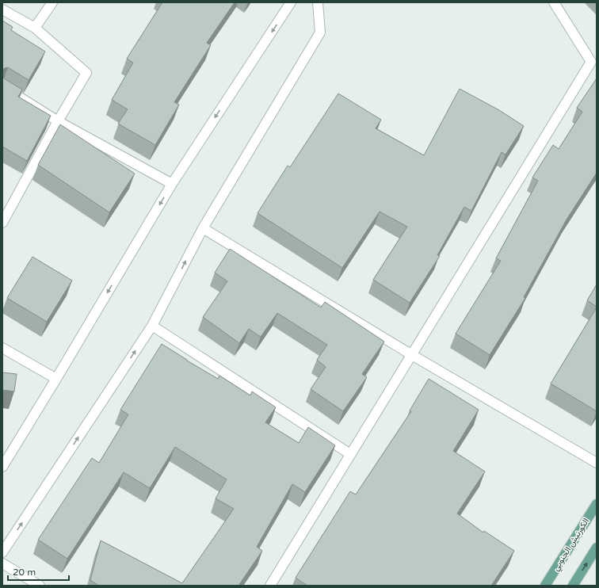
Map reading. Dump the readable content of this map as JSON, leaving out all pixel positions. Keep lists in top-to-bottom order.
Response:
{
  "streets": {
    "main road": ["الكورنيش الجنوبي"]
  },
  "scale_bar": "20 m"
}
